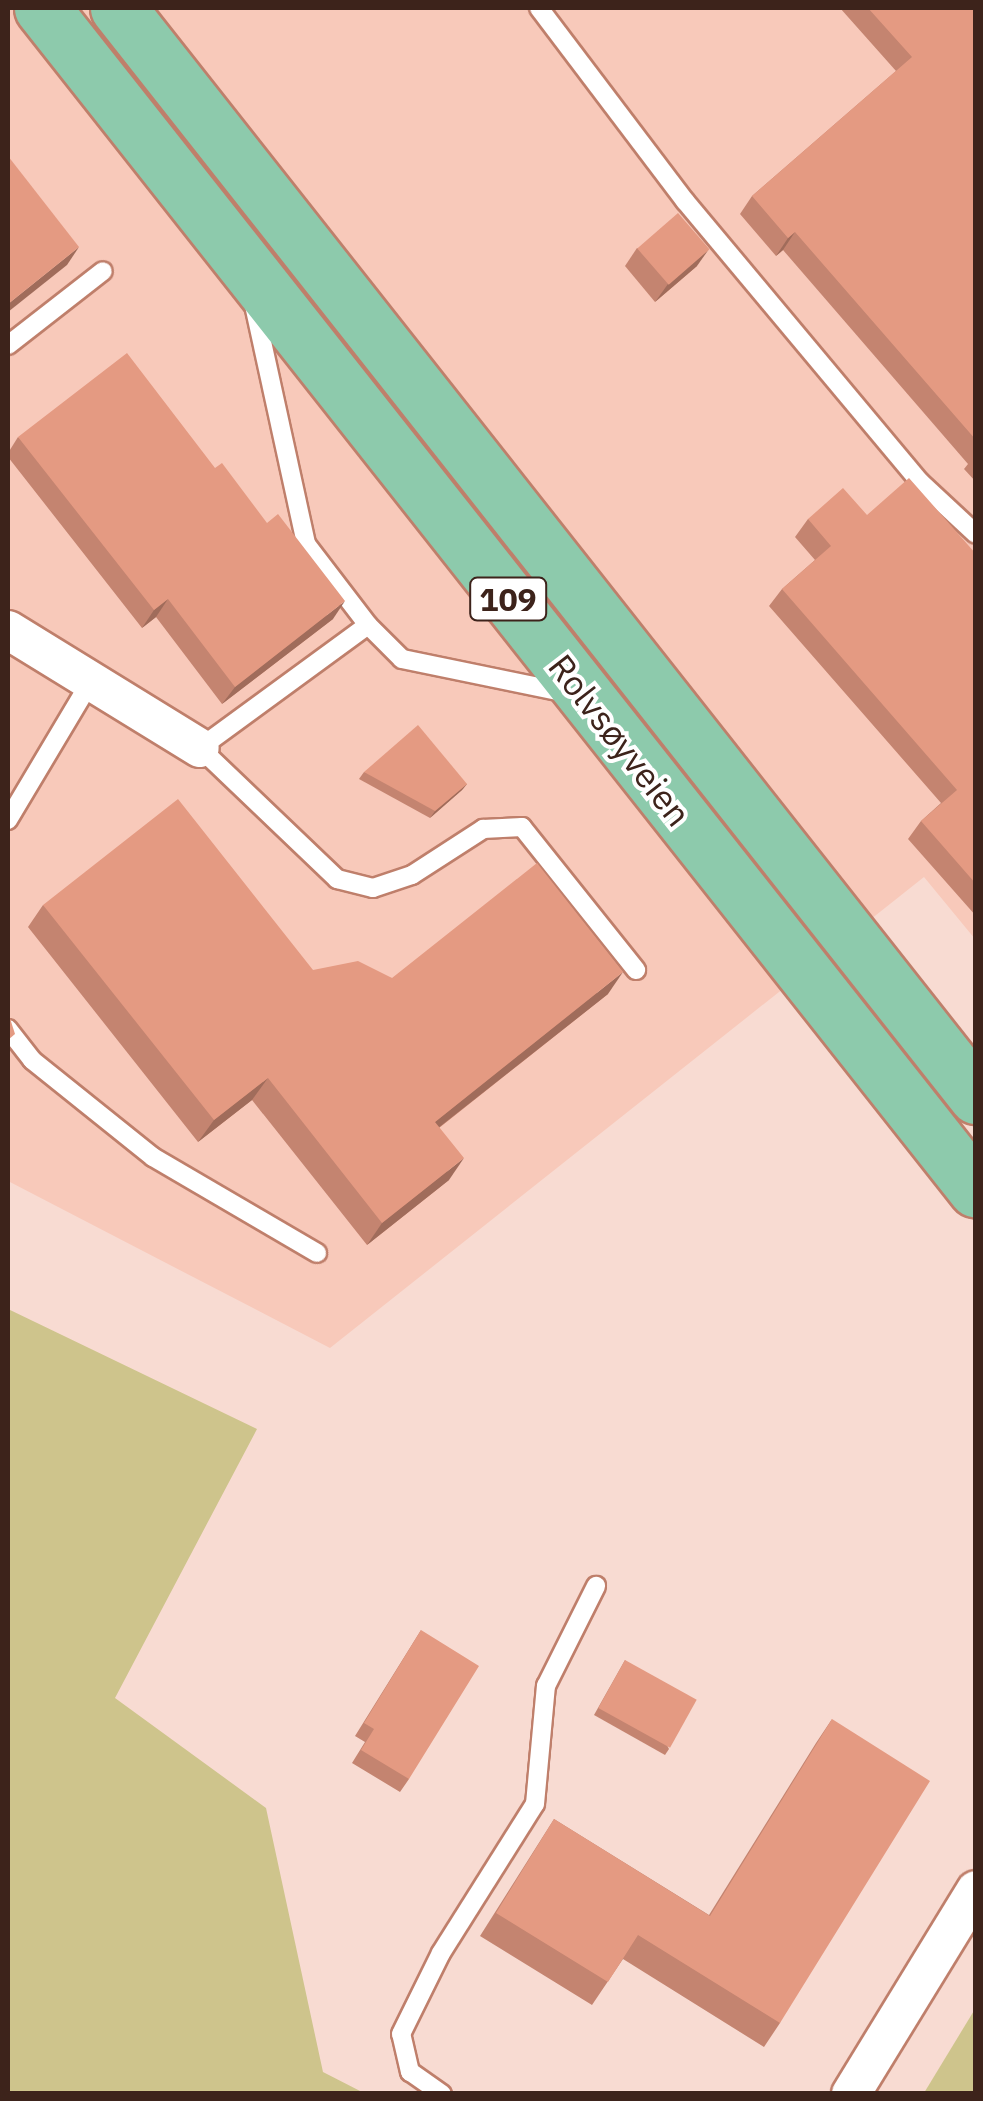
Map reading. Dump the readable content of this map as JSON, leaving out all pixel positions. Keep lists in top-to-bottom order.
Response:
{
  "streets": {
    "main road": ["109", "Rolvsøyveien"]
  }
}
